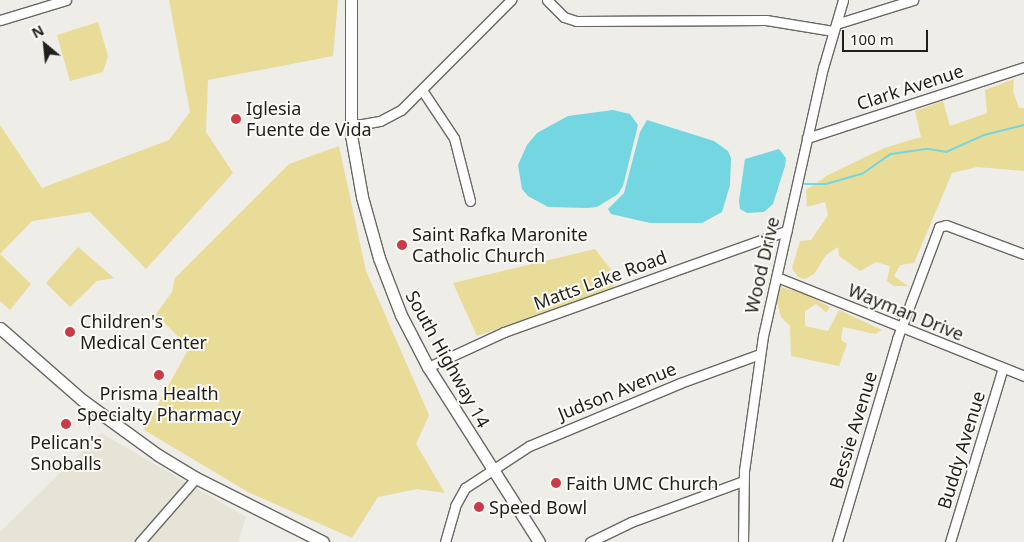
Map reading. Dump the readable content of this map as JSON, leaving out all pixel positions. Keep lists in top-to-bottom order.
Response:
{
  "streets": {
    "main road": ["South Highway 14"],
    "street": [
      "Clark Avenue",
      "Wood Drive",
      "Matts Lake Road",
      "Wayman Drive",
      "Judson Avenue",
      "Bessie Avenue",
      "Buddy Avenue"
    ]
  },
  "crossings": [
    ["Clark Avenue", "Wood Drive"],
    ["Wood Drive", "Matts Lake Road"],
    ["Wood Drive", "Wayman Drive"],
    ["Wood Drive", "Judson Avenue"],
    ["Matts Lake Road", "South Highway 14"],
    ["Wayman Drive", "Bessie Avenue"],
    ["Wayman Drive", "Buddy Avenue"],
    ["South Highway 14", "Judson Avenue"]
  ],
  "places": [
    "Iglesia Fuente de Vida",
    "Saint Rafka Maronite Catholic Church",
    "Children's Medical Center",
    "Prisma Health Specialty Pharmacy",
    "Pelican's Snoballs",
    "Faith UMC Church",
    "Speed Bowl"
  ],
  "scale_bar": "100 m",
  "north": "top left"
}
